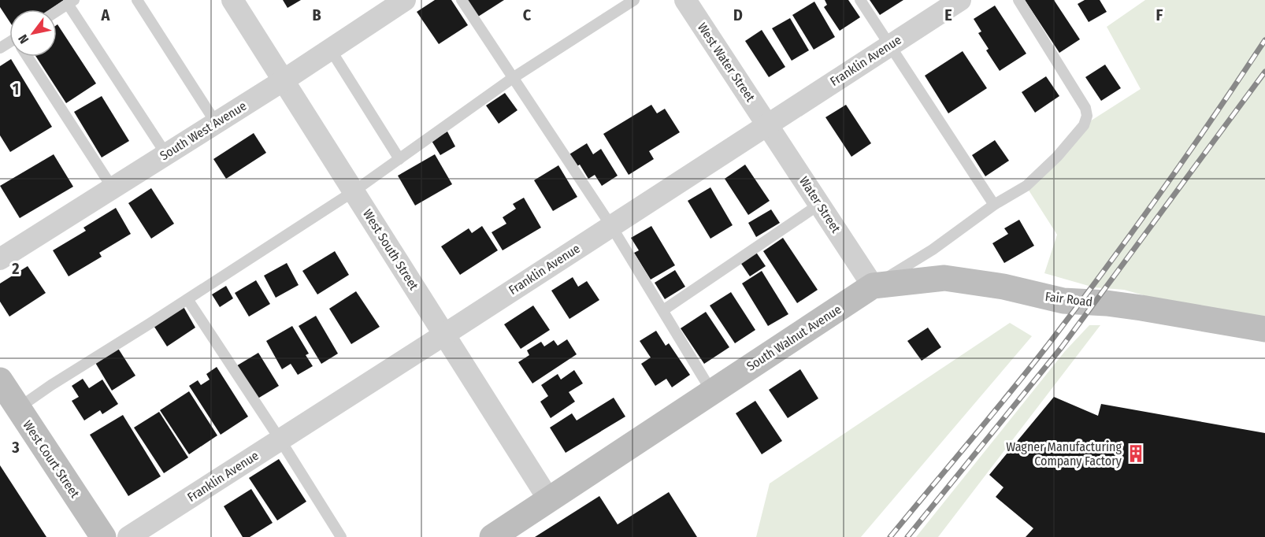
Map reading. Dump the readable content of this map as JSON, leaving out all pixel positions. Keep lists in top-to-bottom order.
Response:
{
  "streets": {
    "main road": ["Fair Road", "South Walnut Avenue", "West Court Street"],
    "street": [
      "Franklin Avenue",
      "West Water Street",
      "South West Avenue",
      "Water Street",
      "West South Street"
    ]
  },
  "crossings": [
    ["Franklin Avenue", "West Water Street"],
    ["Franklin Avenue", "Water Street"],
    ["Franklin Avenue", "West South Street"],
    ["West Water Street", "Water Street"],
    ["South West Avenue", "West South Street"],
    ["Water Street", "Fair Road"],
    ["Water Street", "South Walnut Avenue"],
    ["West South Street", "South Walnut Avenue"],
    ["Fair Road", "South Walnut Avenue"]
  ],
  "places": {
    "building": ["Wagner Manufacturing Company Factory"]
  },
  "north": "bottom left",
  "grid": {
    "columns": [
      "A",
      "B",
      "C",
      "D",
      "E",
      "F"
    ],
    "rows": ["1", "2", "3"]
  }
}
